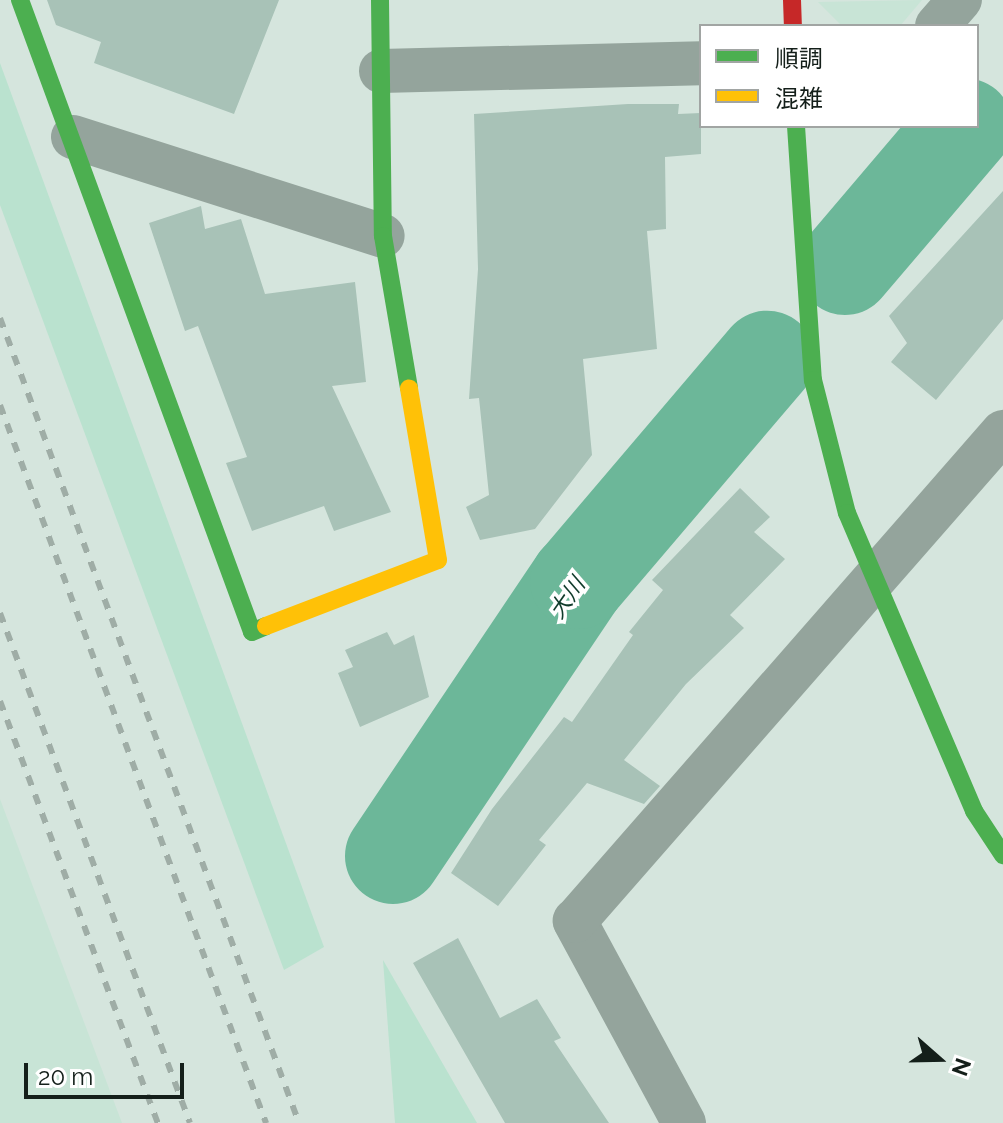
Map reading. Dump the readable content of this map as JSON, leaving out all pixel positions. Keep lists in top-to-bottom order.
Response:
{
  "water": ["大川"],
  "legend": ["順調", "混雑"],
  "scale_bar": "20 m",
  "north": "right"
}
